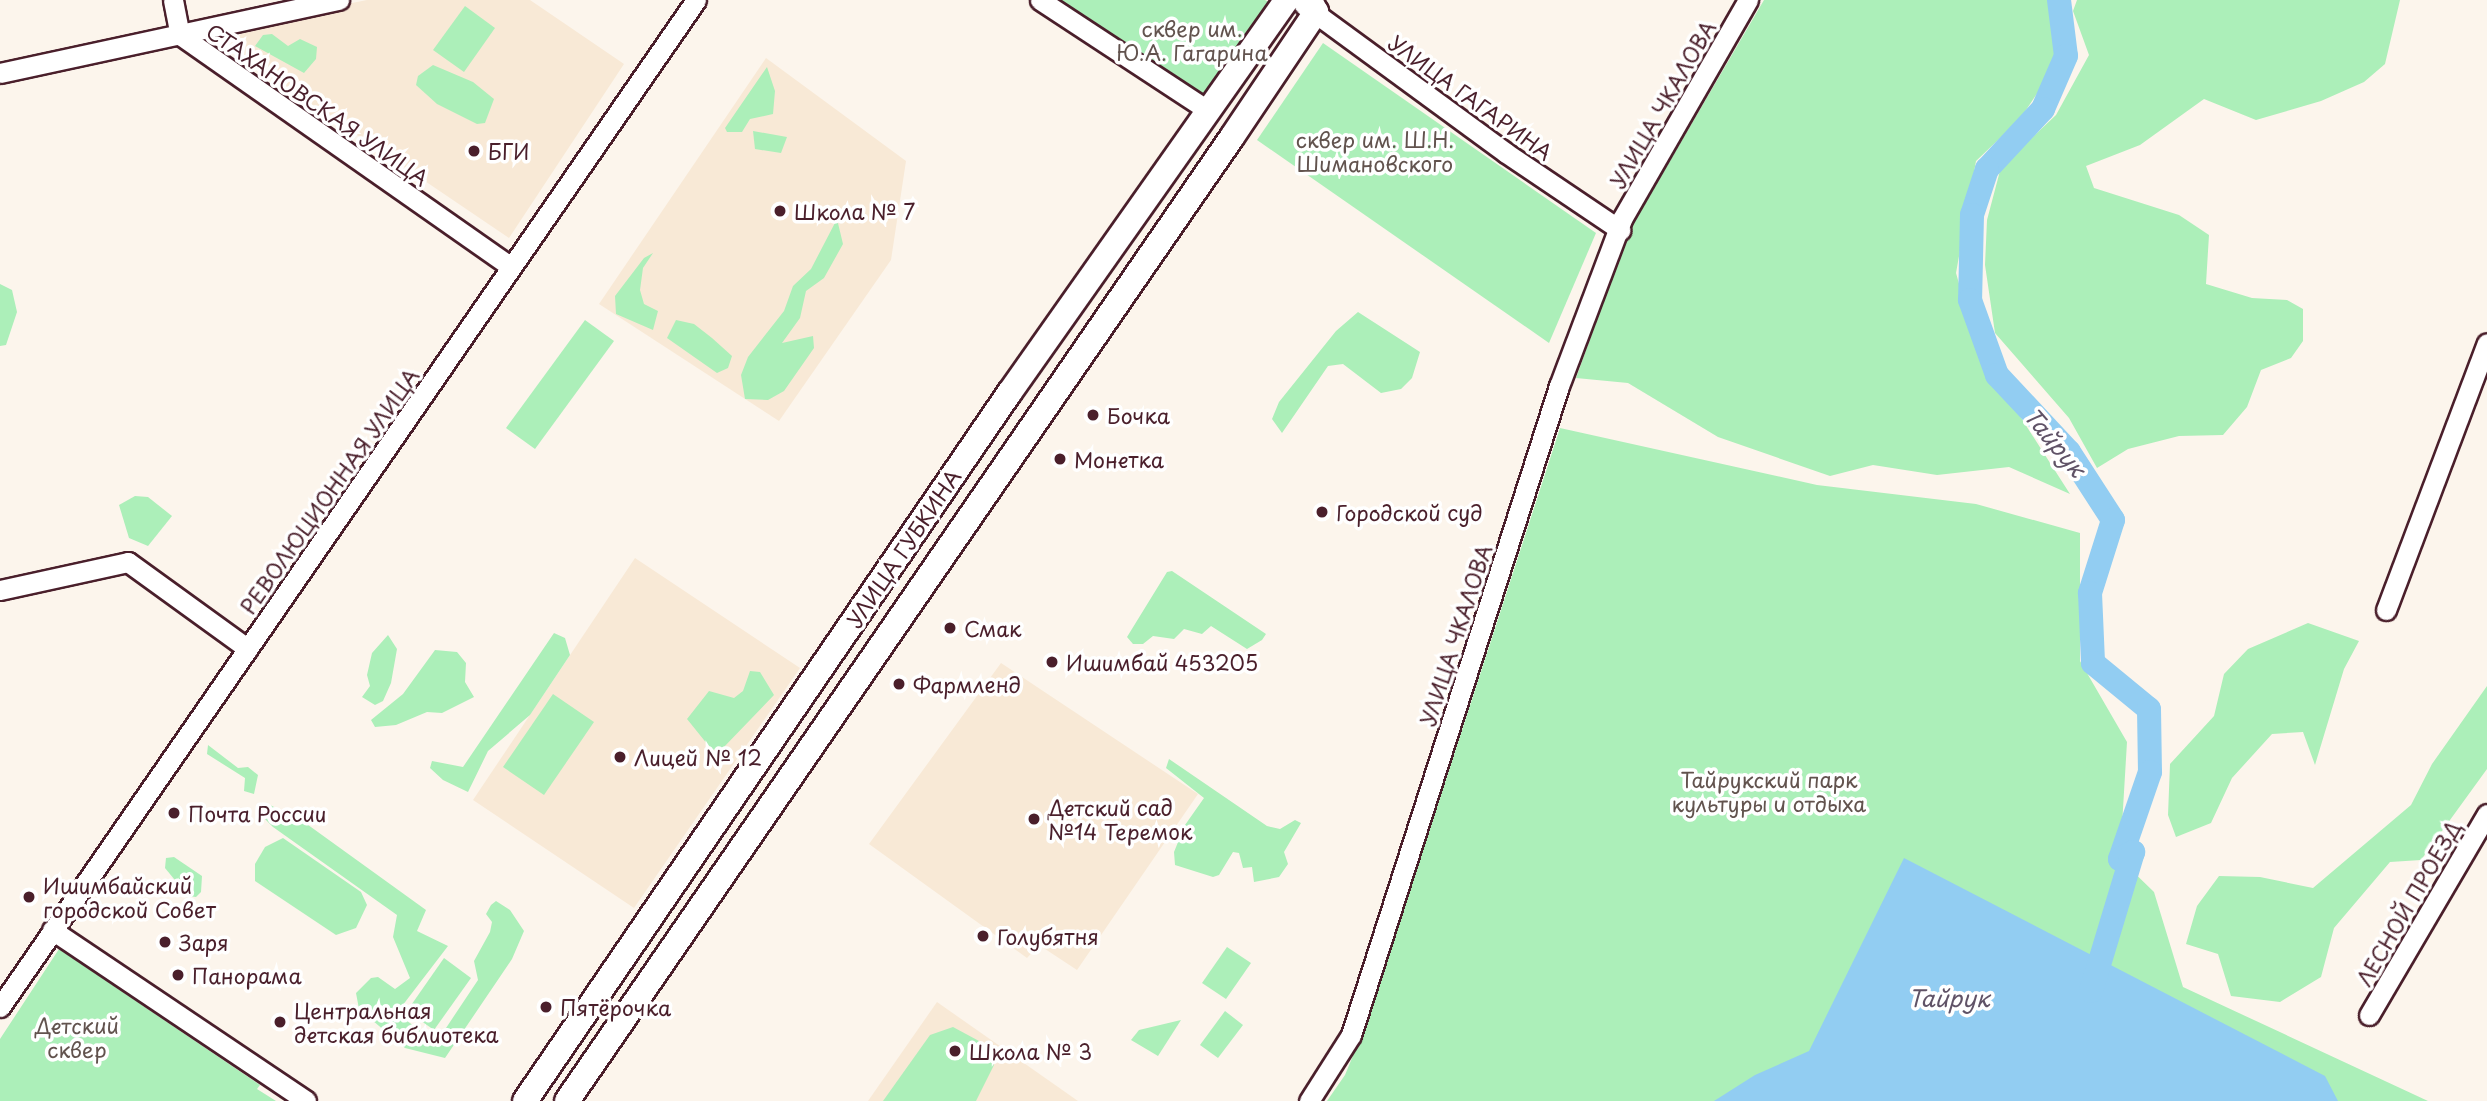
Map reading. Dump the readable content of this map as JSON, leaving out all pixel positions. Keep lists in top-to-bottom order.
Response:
{
  "streets": {
    "main road": ["УЛИЦА ГУБКИНА"],
    "street": [
      "УЛИЦА ГАГАРИНА",
      "СТАХАНОВСКАЯ УЛИЦА",
      "УЛИЦА ЧКАЛОВА",
      "РЕВОЛЮЦИОННАЯ УЛИЦА",
      "ЛЕСНОЙ ПРОЕЗД"
    ]
  },
  "crossings": [
    ["УЛИЦА ГАГАРИНА", "УЛИЦА ЧКАЛОВА"],
    ["УЛИЦА ГАГАРИНА", "УЛИЦА ГУБКИНА"],
    ["СТАХАНОВСКАЯ УЛИЦА", "РЕВОЛЮЦИОННАЯ УЛИЦА"]
  ],
  "water": ["Тайрук"],
  "parks": [
    "сквер им. Ю.А. Гагарина",
    "сквер им. Ш.Н. Шимановского",
    "Тайрукский парк культуры и отдыха",
    "Детский сквер"
  ],
  "places": [
    "БГИ",
    "Школа № 7",
    "Бочка",
    "Монетка",
    "Городской суд",
    "Смак",
    "Ишимбай 453205",
    "Фармленд",
    "Лицей № 12",
    "Почта России",
    "Детский сад №14 Теремок",
    "Ишимбайский городской Совет",
    "Голубятня",
    "Заря",
    "Панорама",
    "Пятёрочка",
    "Центральная детская библиотека",
    "Школа № 3"
  ]
}
